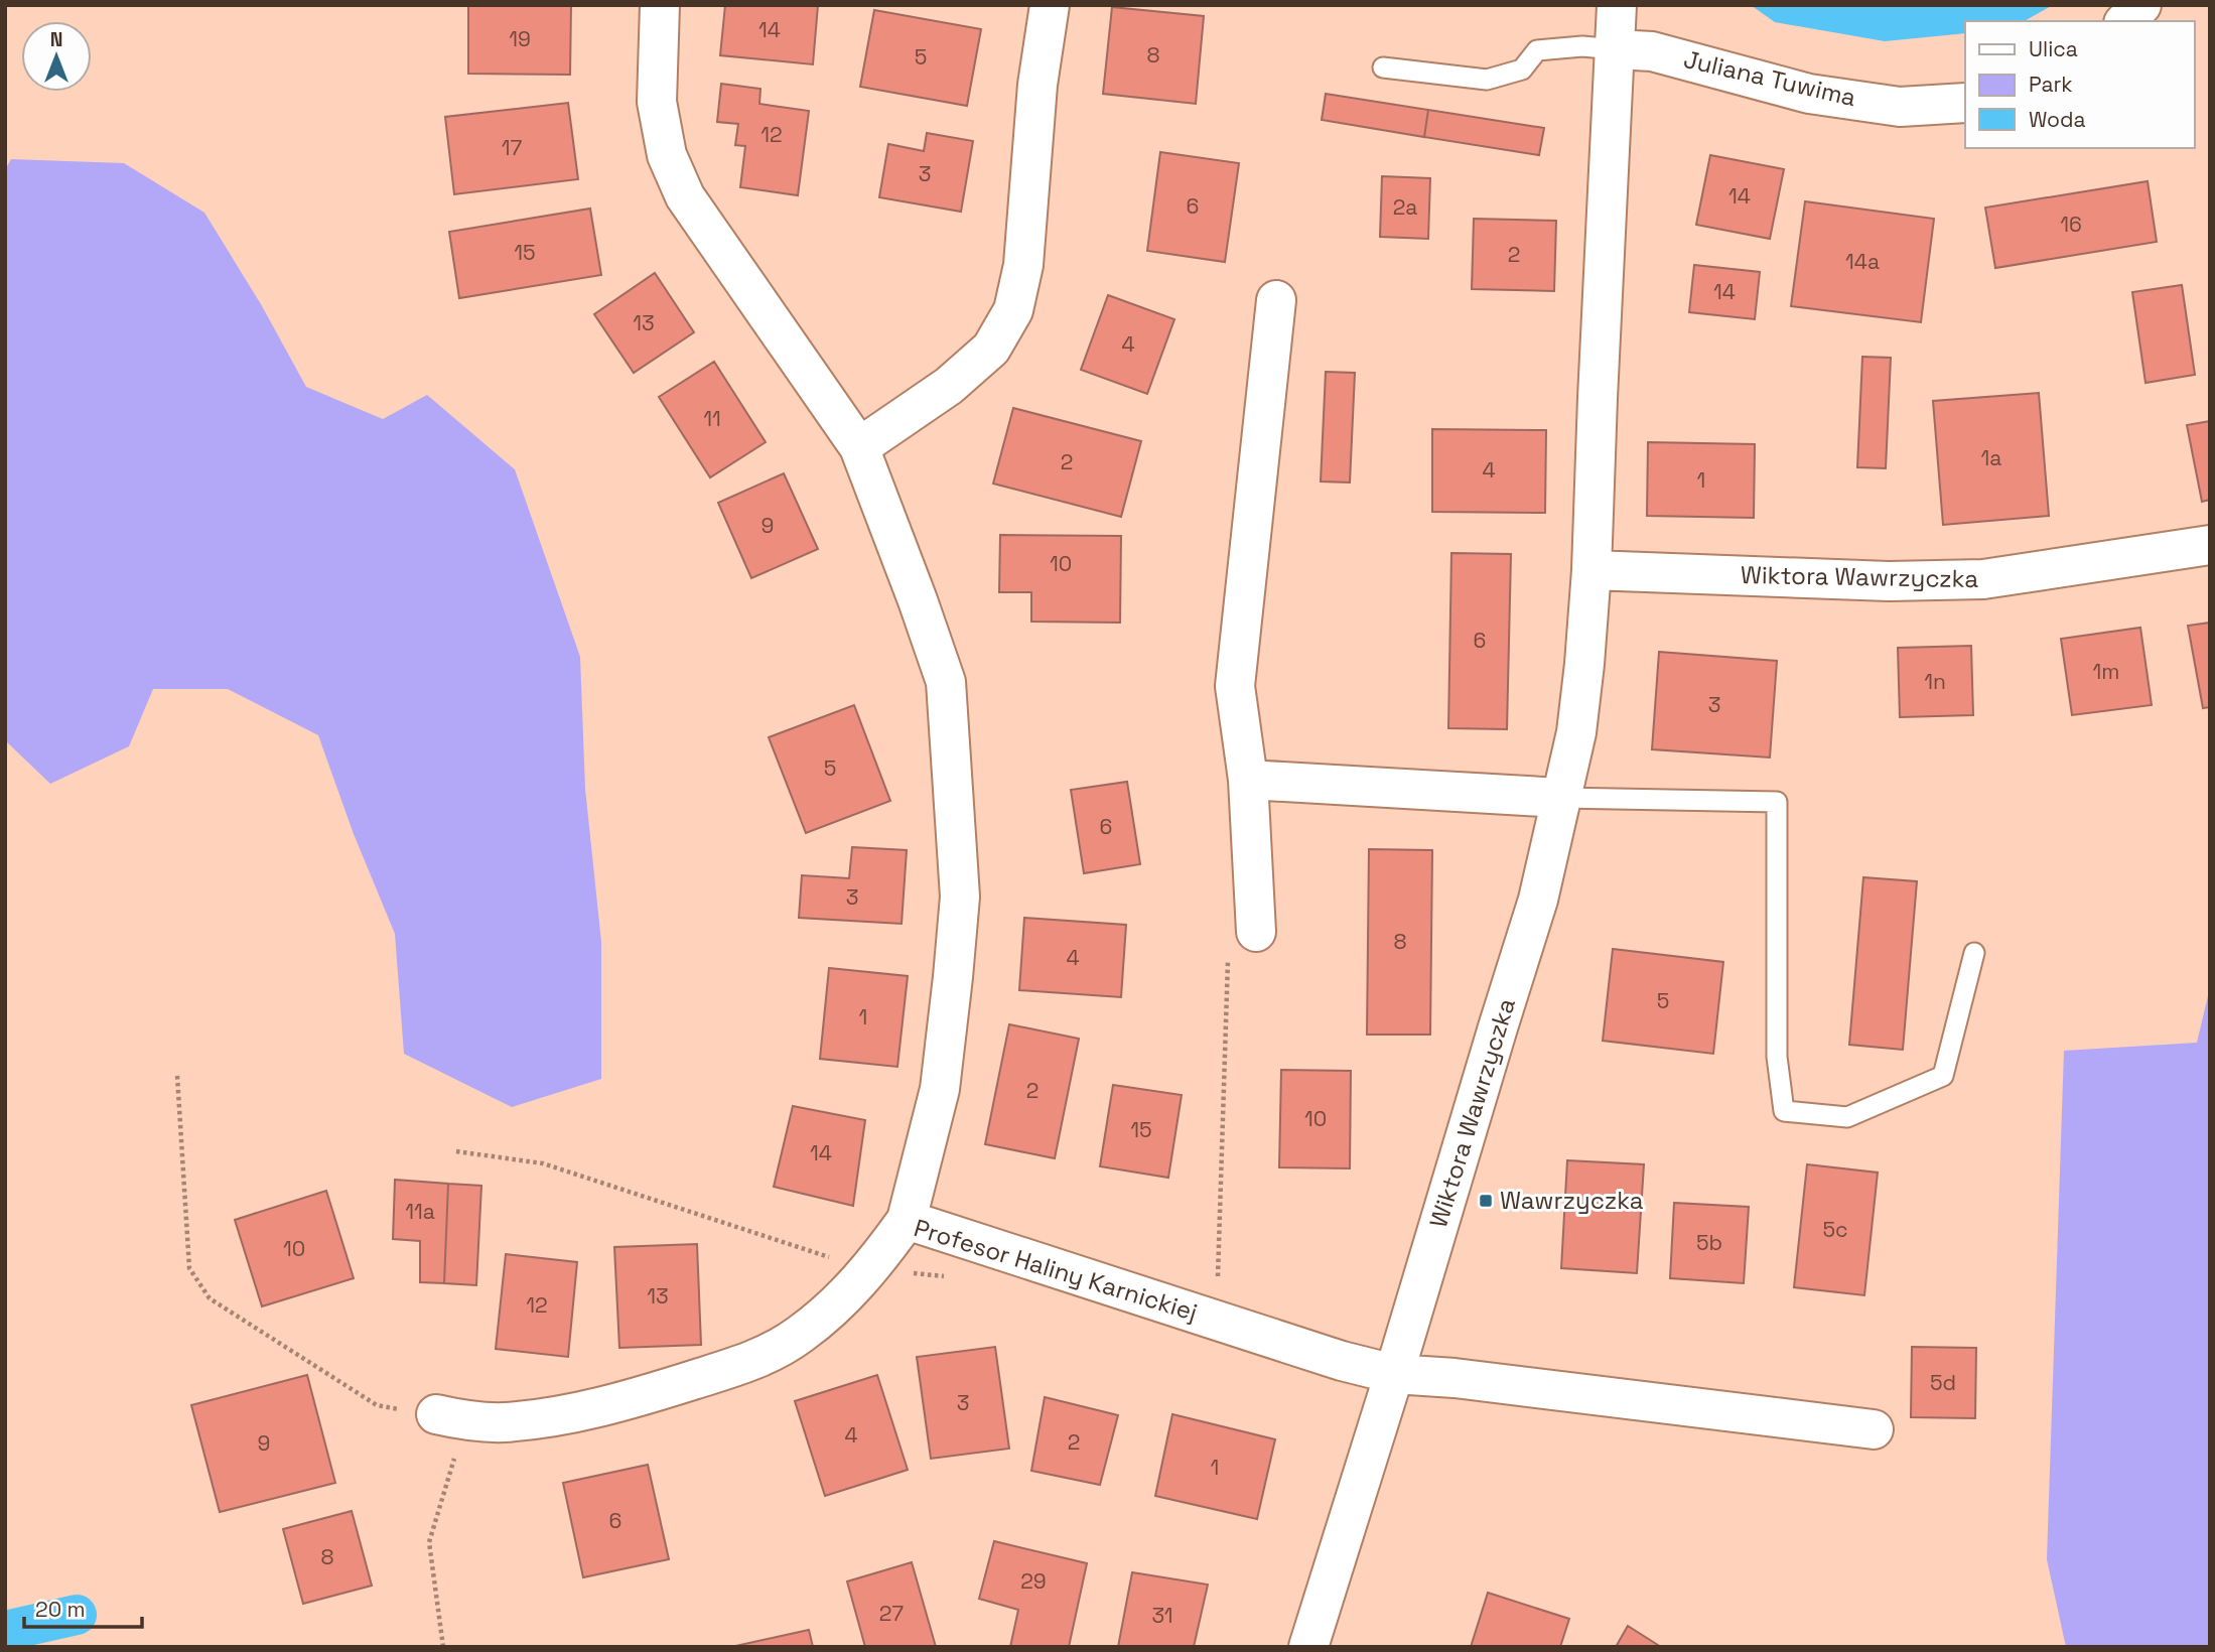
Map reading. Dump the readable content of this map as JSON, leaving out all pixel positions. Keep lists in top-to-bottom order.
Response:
{
  "streets": {
    "street": ["Juliana Tuwima", "Wiktora Wawrzyczka", "Profesor Haliny Karnickiej"]
  },
  "crossings": [
    ["Juliana Tuwima", "Wiktora Wawrzyczka"],
    ["Wiktora Wawrzyczka", "Profesor Haliny Karnickiej"]
  ],
  "places": {
    "transit": ["Wawrzyczka"]
  },
  "house_numbers": [
    "14",
    "19",
    "8",
    "5",
    "12",
    "17",
    "3",
    "14",
    "6",
    "2a",
    "16",
    "15",
    "2",
    "14a",
    "14",
    "13",
    "4",
    "11",
    "1a",
    "2",
    "4",
    "1",
    "9",
    "10",
    "6",
    "1m",
    "1n",
    "3",
    "5",
    "6",
    "3",
    "8",
    "4",
    "5",
    "1",
    "2",
    "10",
    "15",
    "14",
    "11a",
    "5c",
    "5b",
    "10",
    "13",
    "12",
    "5d",
    "3",
    "4",
    "2",
    "9",
    "1",
    "6",
    "8",
    "29",
    "27",
    "31"
  ],
  "legend": ["Ulica", "Park", "Woda"],
  "scale_bar": "20 m",
  "north": "top"
}
